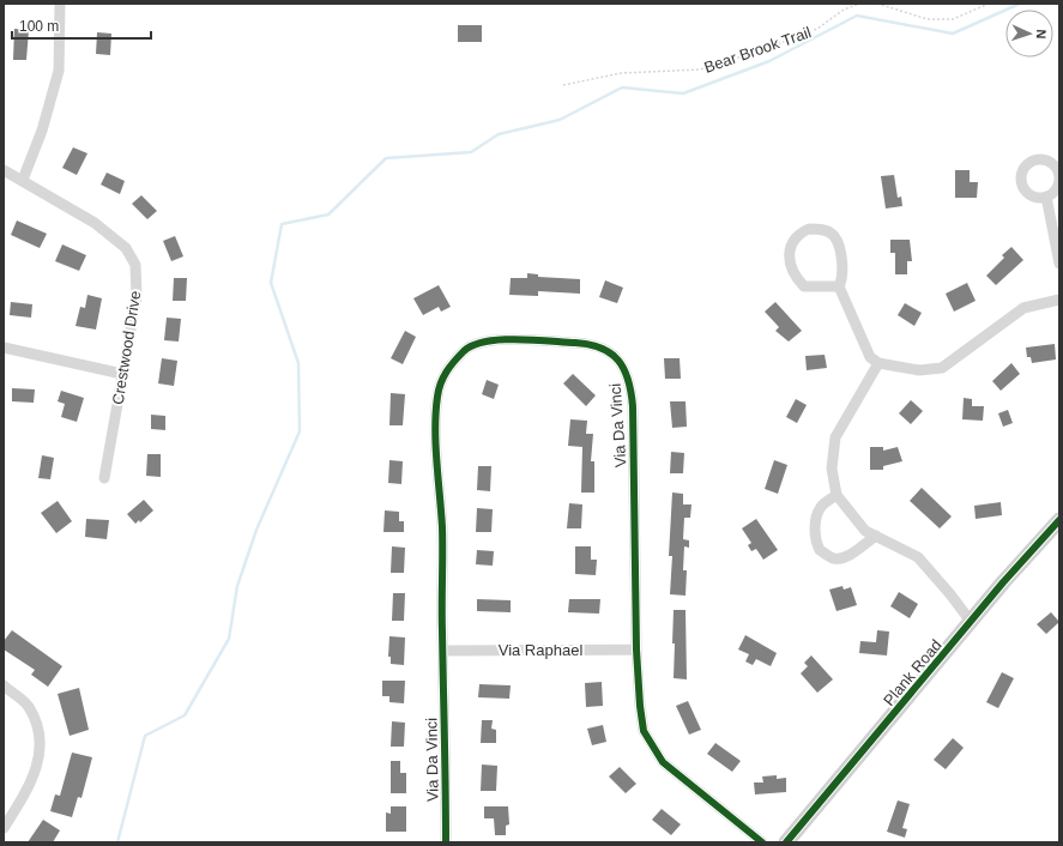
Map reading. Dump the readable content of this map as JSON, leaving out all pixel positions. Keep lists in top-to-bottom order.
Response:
{
  "streets": {
    "street": [
      "Crestwood Drive",
      "Via Da Vinci",
      "Via Raphael",
      "Plank Road"
    ],
    "path": ["Bear Brook Trail"]
  },
  "crossings": [
    ["Via Da Vinci", "Via Raphael"]
  ],
  "scale_bar": "100 m",
  "north": "right"
}
